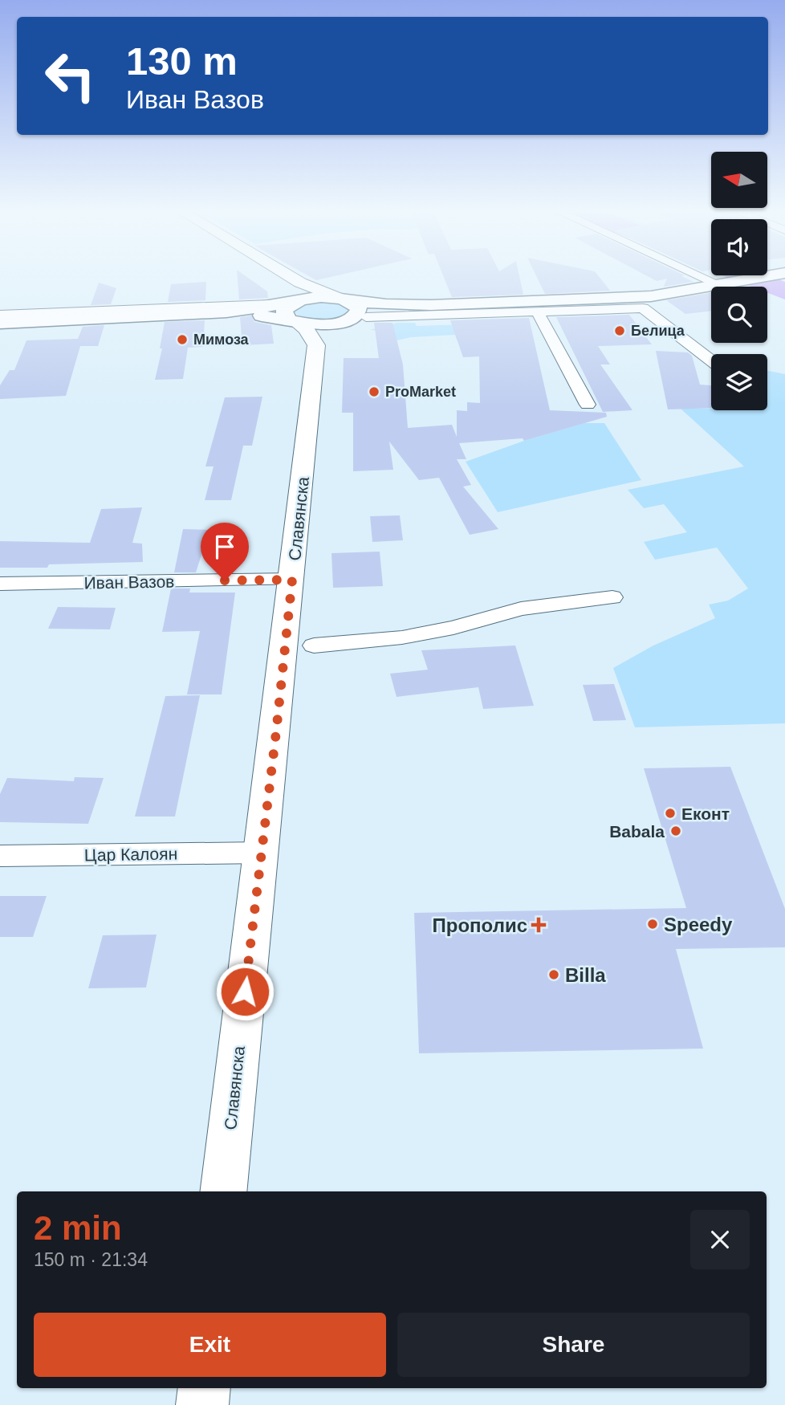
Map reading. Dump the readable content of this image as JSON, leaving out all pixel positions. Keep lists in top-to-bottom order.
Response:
{
  "streets": {
    "street": ["Славянска", "Иван Вазов", "Цар Калоян"]
  },
  "crossings": [
    ["Славянска", "Иван Вазов"],
    ["Славянска", "Цар Калоян"]
  ],
  "places": {
    "other": [
      "Белица",
      "Мимоза",
      "ProMarket",
      "Еконт",
      "Babala",
      "Speedy",
      "Billa"
    ],
    "health": ["Прополис"]
  },
  "north": "left",
  "page": {
    "turn": ["130 m", "Иван Вазов"],
    "heading": ["2 min", "150 m · 21:34"],
    "buttons": ["Exit", "Share"]
  }
}
